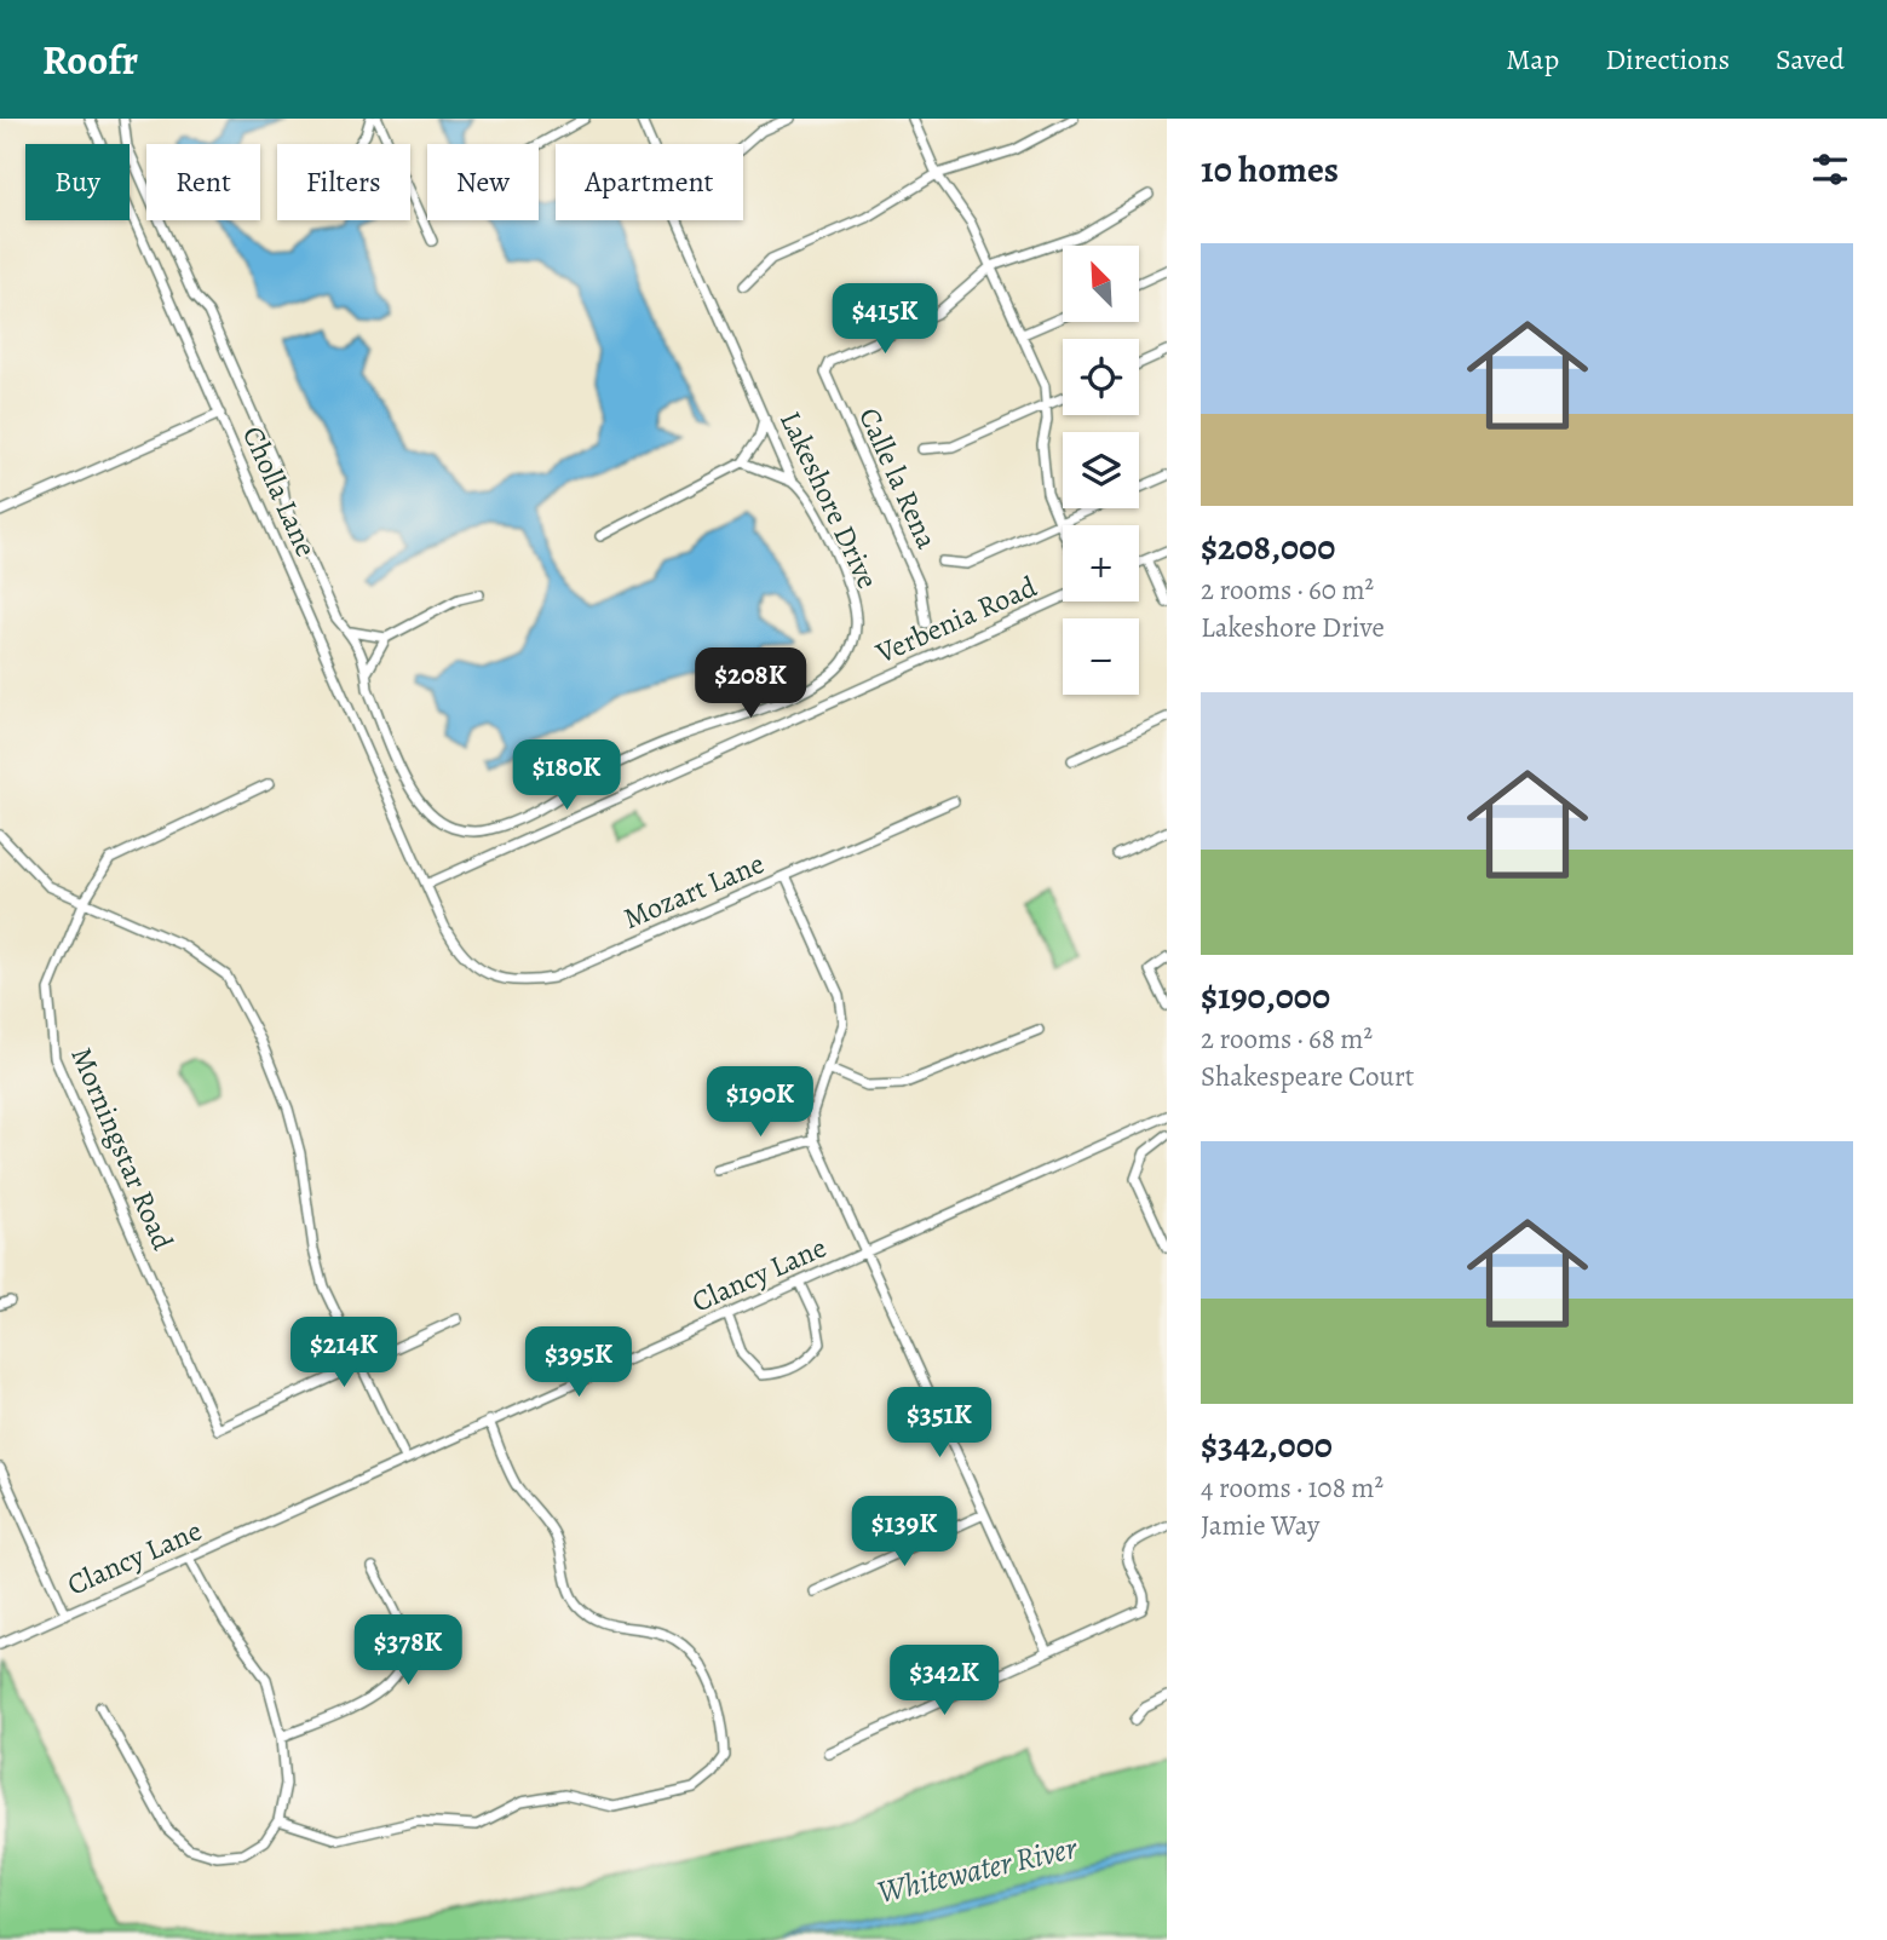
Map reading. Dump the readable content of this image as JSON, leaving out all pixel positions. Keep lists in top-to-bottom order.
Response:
{
  "streets": {
    "street": [
      "Calle la Rena",
      "Cholla Lane",
      "Lakeshore Drive",
      "Verbenia Road",
      "Mozart Lane",
      "Morningstar Road",
      "Clancy Lane"
    ]
  },
  "crossings": [
    ["Cholla Lane", "Verbenia Road"],
    ["Cholla Lane", "Mozart Lane"],
    ["Verbenia Road", "Mozart Lane"],
    ["Mozart Lane", "Clancy Lane"]
  ],
  "water": ["Whitewater River"],
  "north": "top left",
  "page": {
    "header": "Roofr",
    "nav": ["Map", "Directions", "Saved"],
    "heading": "10 homes",
    "chip": [
      "Buy",
      "Rent",
      "Filters",
      "New",
      "Apartment"
    ],
    "list": [
      {
        "name": "$208,000",
        "note": "2 rooms · 60 m² · Lakeshore Drive"
      },
      {
        "name": "$190,000",
        "note": "2 rooms · 68 m² · Shakespeare Court"
      },
      {
        "name": "$342,000",
        "note": "4 rooms · 108 m² · Jamie Way"
      }
    ],
    "map_buttons": ["+", "−"],
    "price": [
      "$415K",
      "$208K",
      "$180K",
      "$190K",
      "$214K",
      "$395K",
      "$351K",
      "$139K",
      "$378K",
      "$342K"
    ]
  }
}
